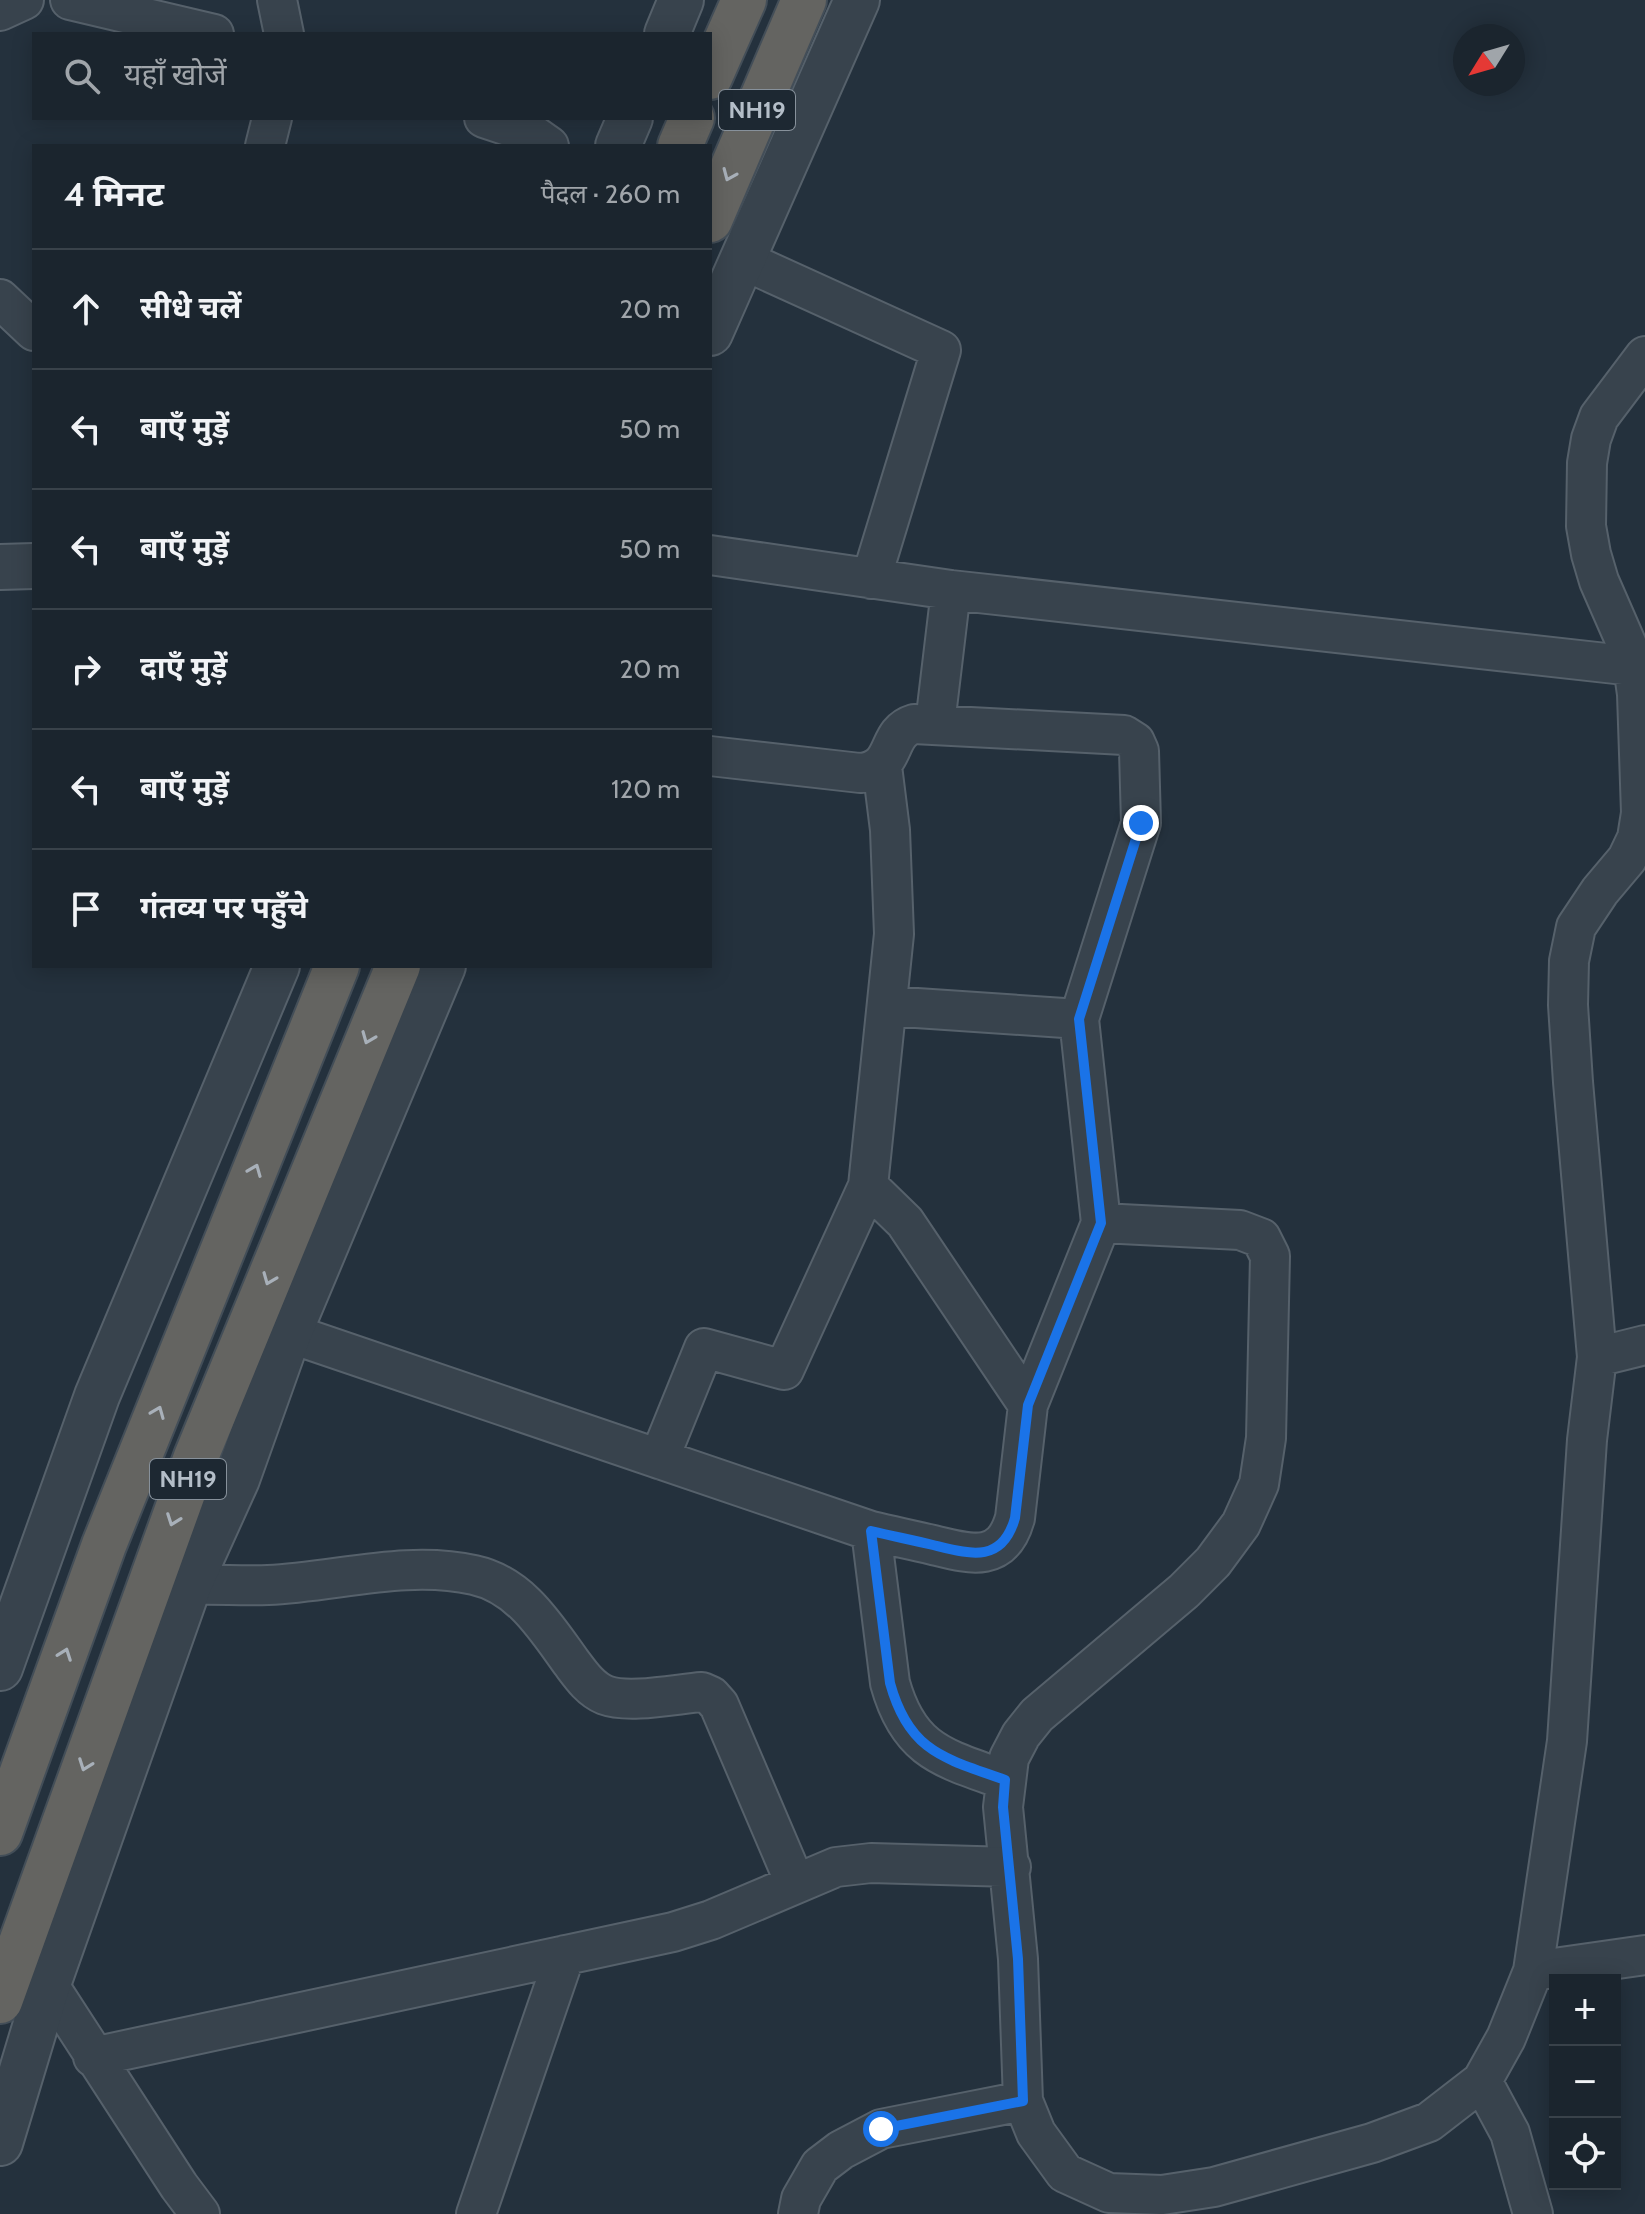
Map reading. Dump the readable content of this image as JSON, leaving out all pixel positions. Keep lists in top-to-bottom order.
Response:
{
  "streets": {
    "highway": ["NH19"]
  },
  "north": "bottom left",
  "page": {
    "search": "यहाँ खोजें",
    "heading": ["4 मिनट", "पैदल · 260 m"],
    "list": [
      ["सीधे चलें", "20 m"],
      ["बाएँ मुड़ें", "50 m"],
      ["बाएँ मुड़ें", "50 m"],
      ["दाएँ मुड़ें", "20 m"],
      ["बाएँ मुड़ें", "120 m"],
      "गंतव्य पर पहुँचे"
    ],
    "map_buttons": ["+", "−"]
  }
}
